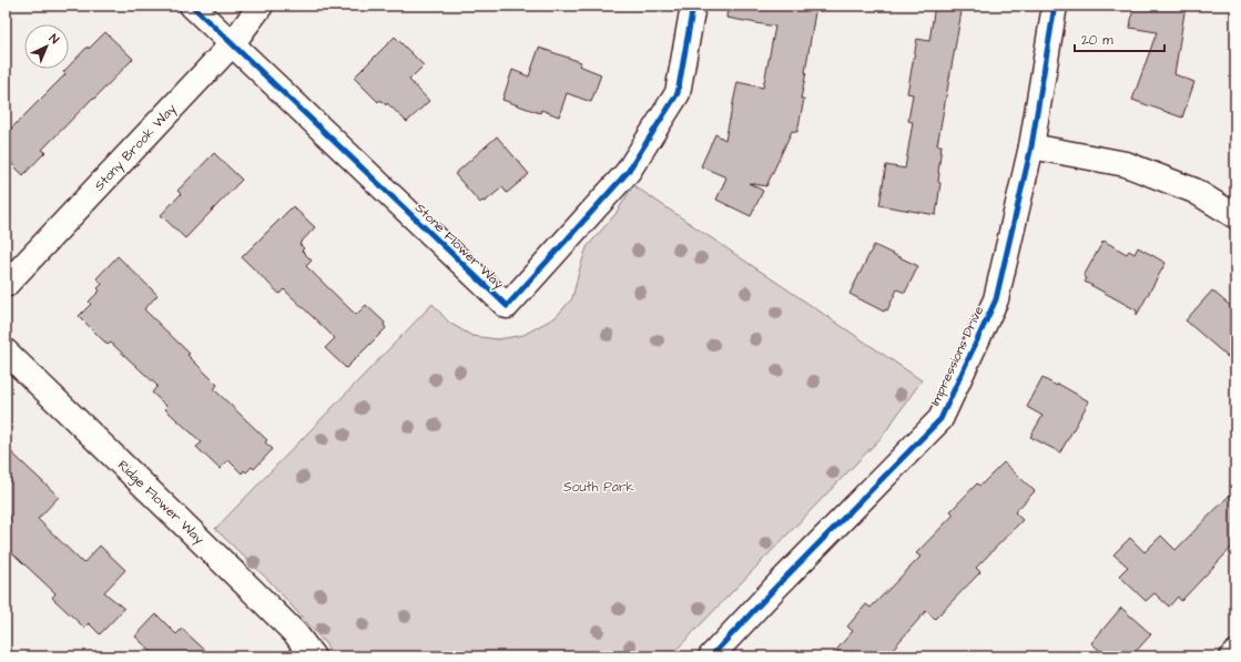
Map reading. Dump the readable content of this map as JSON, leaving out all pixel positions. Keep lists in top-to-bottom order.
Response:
{
  "streets": {
    "street": [
      "Stony Brook Way",
      "Stone Flower Way",
      "Impressions Drive",
      "Ridge Flower Way"
    ]
  },
  "crossings": [
    ["Stony Brook Way", "Stone Flower Way"]
  ],
  "parks": ["South Park"],
  "scale_bar": "20 m",
  "north": "top right"
}
